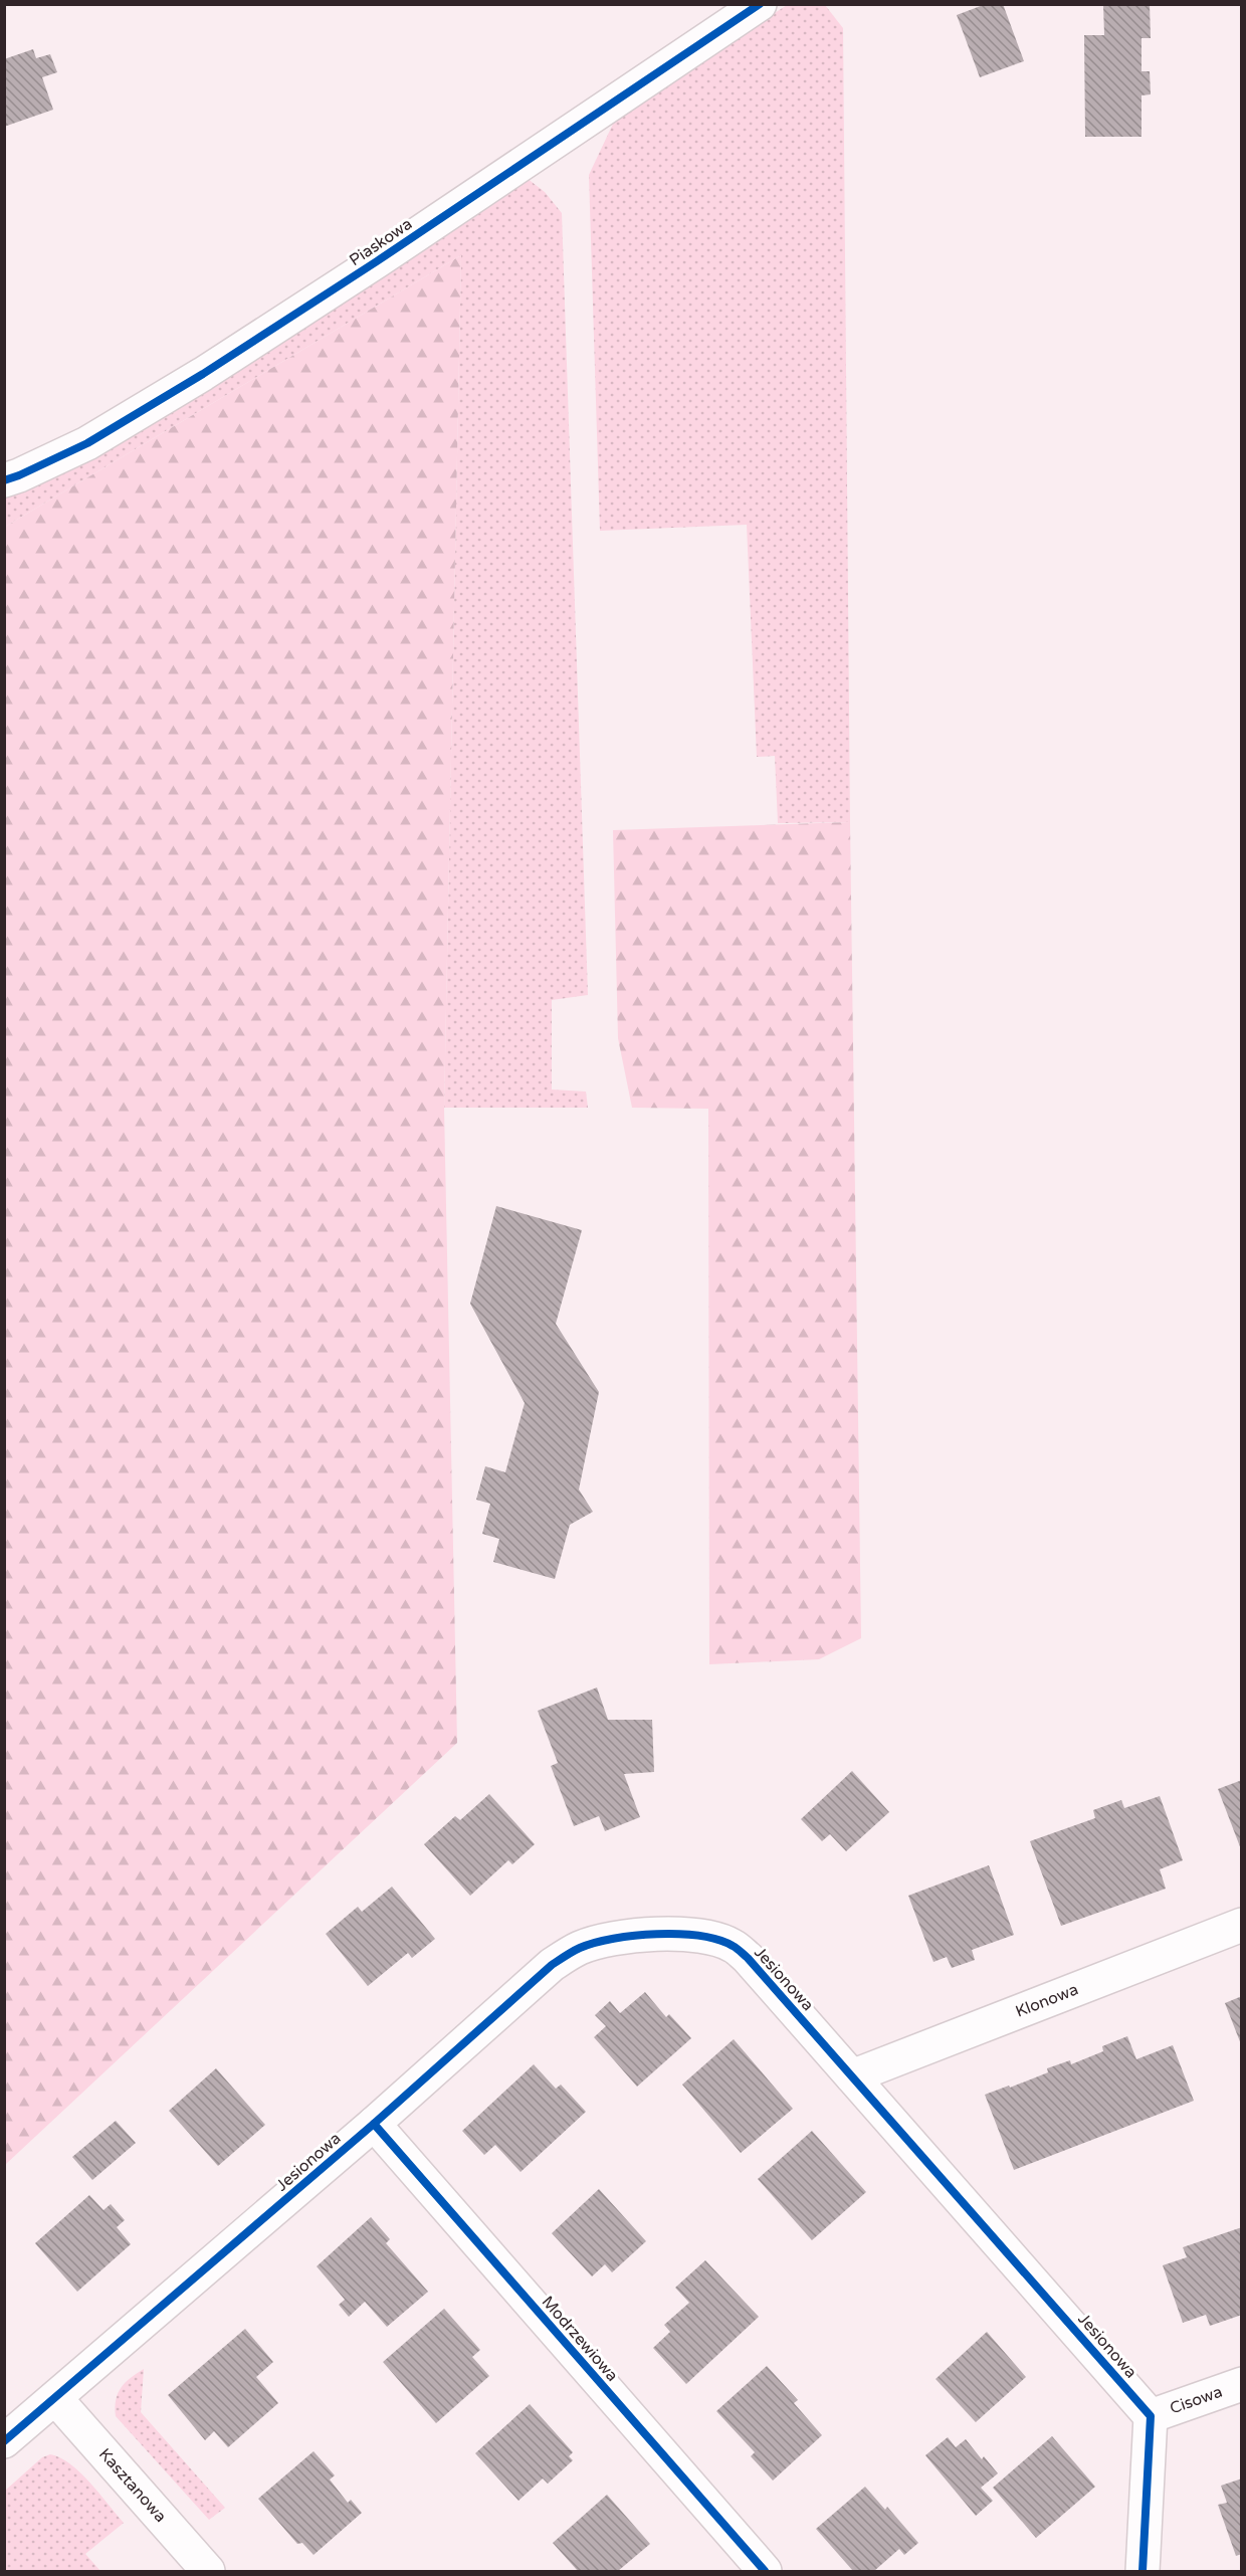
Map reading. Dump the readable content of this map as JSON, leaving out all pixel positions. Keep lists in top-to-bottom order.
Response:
{
  "streets": {
    "street": [
      "Piaskowa",
      "Jesionowa",
      "Klonowa",
      "Modrzewiowa",
      "Cisowa",
      "Kasztanowa"
    ]
  },
  "crossings": [
    ["Jesionowa", "Klonowa"],
    ["Jesionowa", "Modrzewiowa"],
    ["Jesionowa", "Cisowa"],
    ["Jesionowa", "Kasztanowa"]
  ]
}
